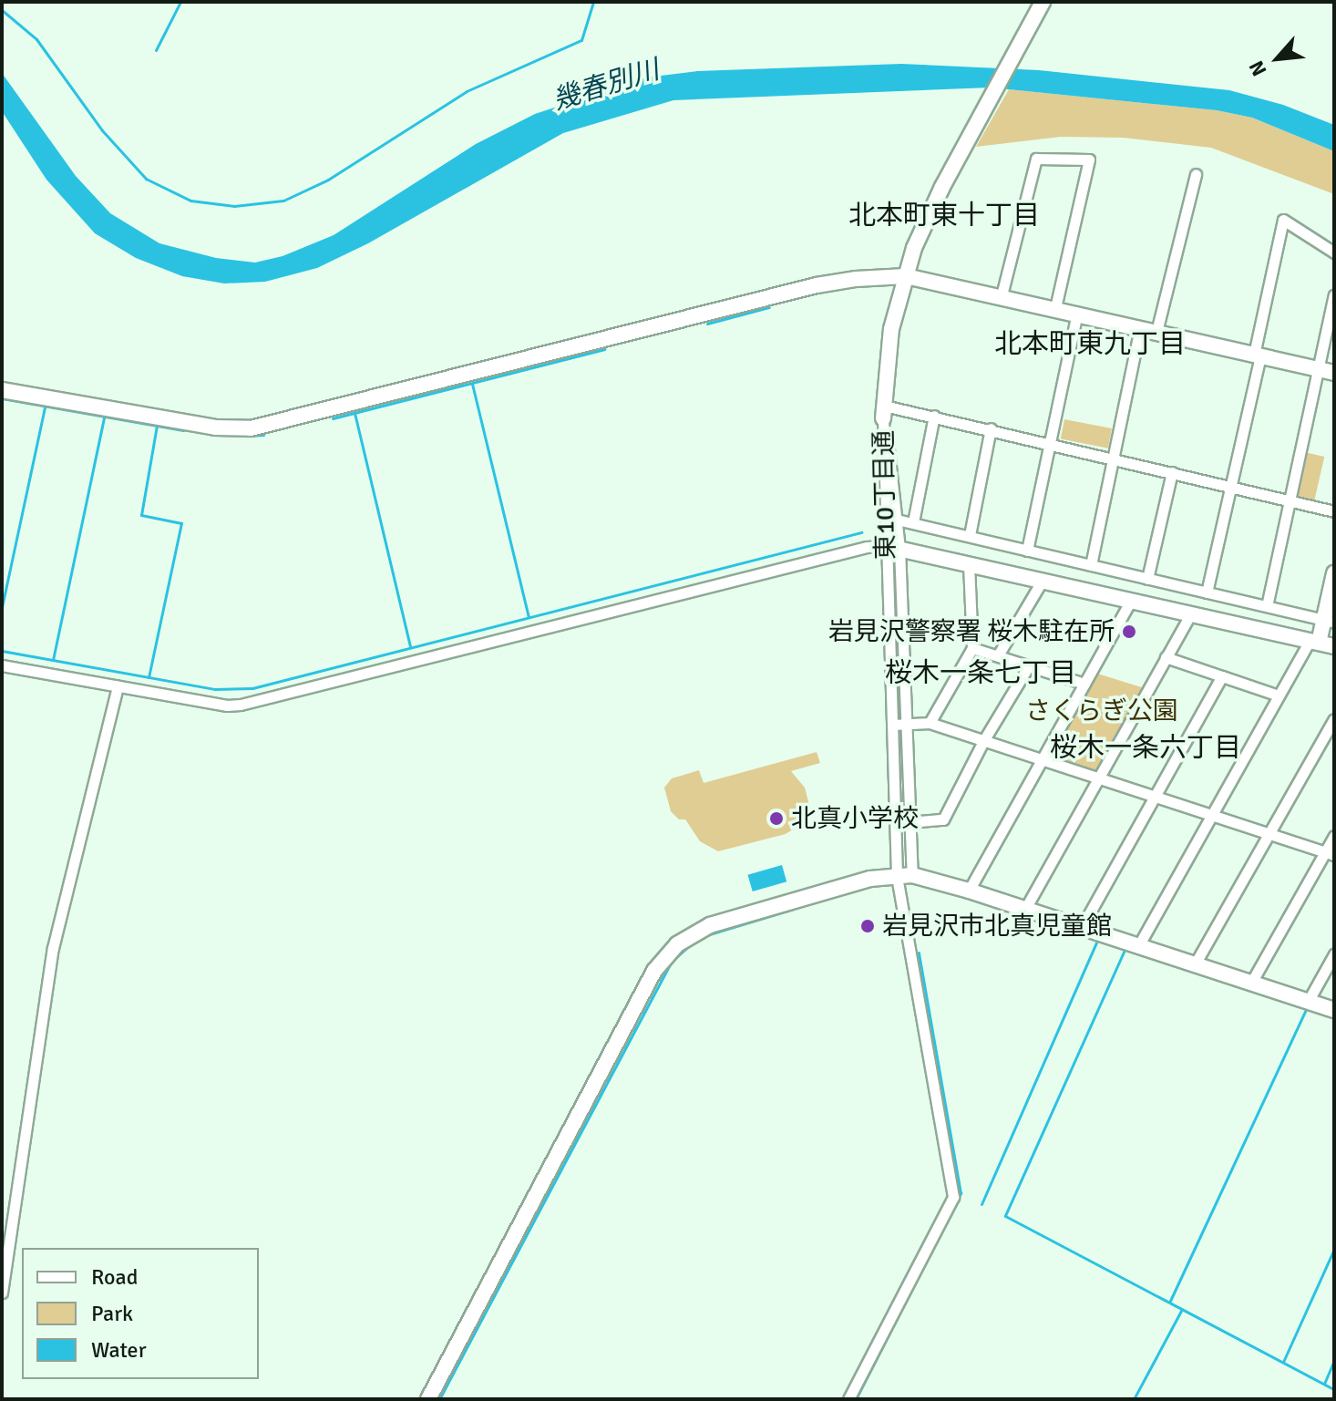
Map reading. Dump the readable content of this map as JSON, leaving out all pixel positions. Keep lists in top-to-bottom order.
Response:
{
  "streets": {
    "street": ["東10丁目通"]
  },
  "districts": [
    "北本町東十丁目",
    "北本町東九丁目",
    "桜木一条七丁目",
    "桜木一条六丁目"
  ],
  "water": ["幾春別川"],
  "parks": ["さくらぎ公園"],
  "places": ["岩見沢警察署 桜木駐在所", "北真小学校", "岩見沢市北真児童館"],
  "legend": ["Road", "Park", "Water"],
  "north": "bottom left"
}
